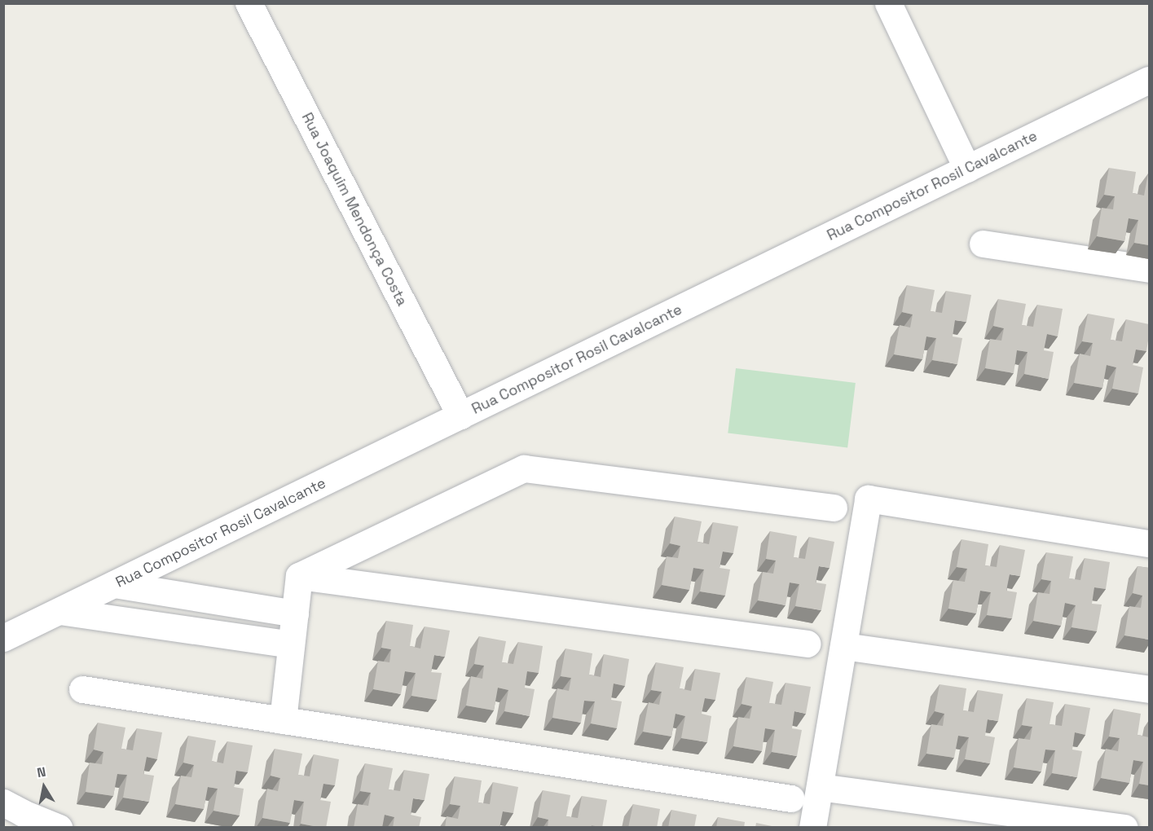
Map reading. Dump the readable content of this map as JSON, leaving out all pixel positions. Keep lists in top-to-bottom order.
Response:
{
  "streets": {
    "street": ["Rua Compositor Rosil Cavalcante", "Rua Joaquim Mendonça Costa"]
  },
  "crossings": [
    ["Rua Compositor Rosil Cavalcante", "Rua Joaquim Mendonça Costa"]
  ],
  "north": "top"
}
